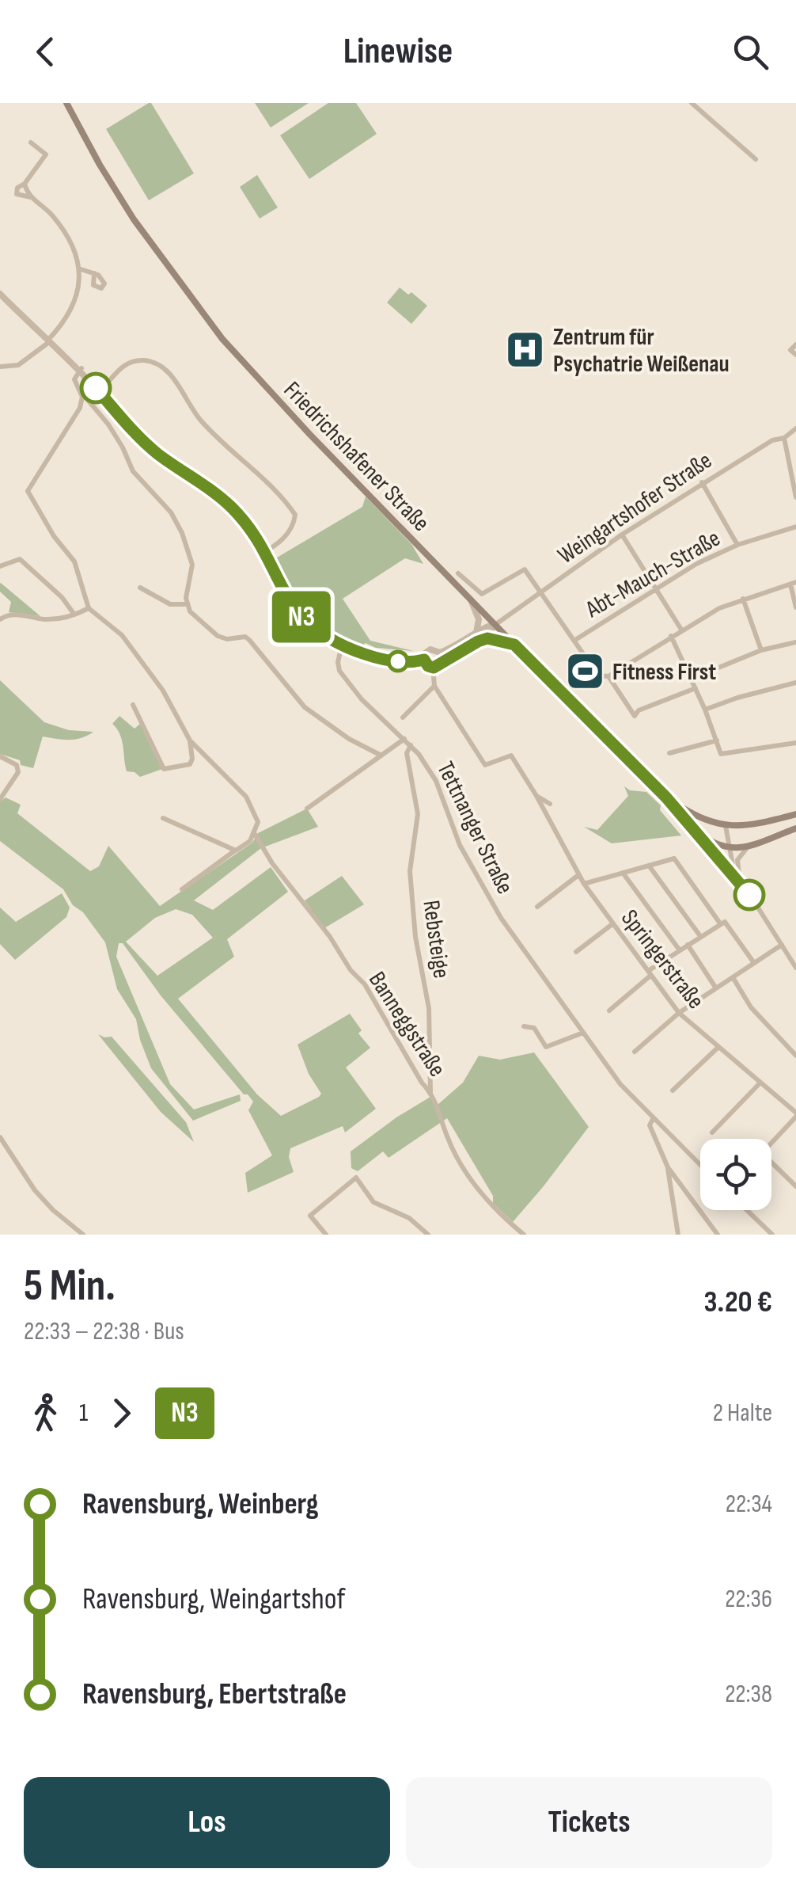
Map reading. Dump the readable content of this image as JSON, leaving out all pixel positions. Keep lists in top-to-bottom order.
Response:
{
  "streets": {
    "main road": ["Friedrichshafener Straße"],
    "street": [
      "Weingartshofer Straße",
      "Abt-Mauch-Straße",
      "Tettnanger Straße",
      "Rebsteige",
      "Springerstraße",
      "Banneggstraße"
    ]
  },
  "crossings": [
    ["Friedrichshafener Straße", "Weingartshofer Straße"],
    ["Tettnanger Straße", "Rebsteige"],
    ["Rebsteige", "Banneggstraße"]
  ],
  "places": {
    "hospital": ["Zentrum für Psychatrie Weißenau"],
    "sports": ["Fitness First"]
  },
  "lines": ["bus line N3"],
  "page": {
    "header": "Linewise",
    "on_map": "N3",
    "heading": ["5 Min.", "22:33 – 22:38 · Bus", "3.20 €"],
    "legs": ["1", "N3", "2 Halte"],
    "list": [
      {
        "name": "Ravensburg, Weinberg",
        "value": "22:34"
      },
      {
        "name": "Ravensburg, Weingartshof",
        "value": "22:36"
      },
      {
        "name": "Ravensburg, Ebertstraße",
        "value": "22:38"
      }
    ],
    "buttons": ["Los", "Tickets"]
  }
}
